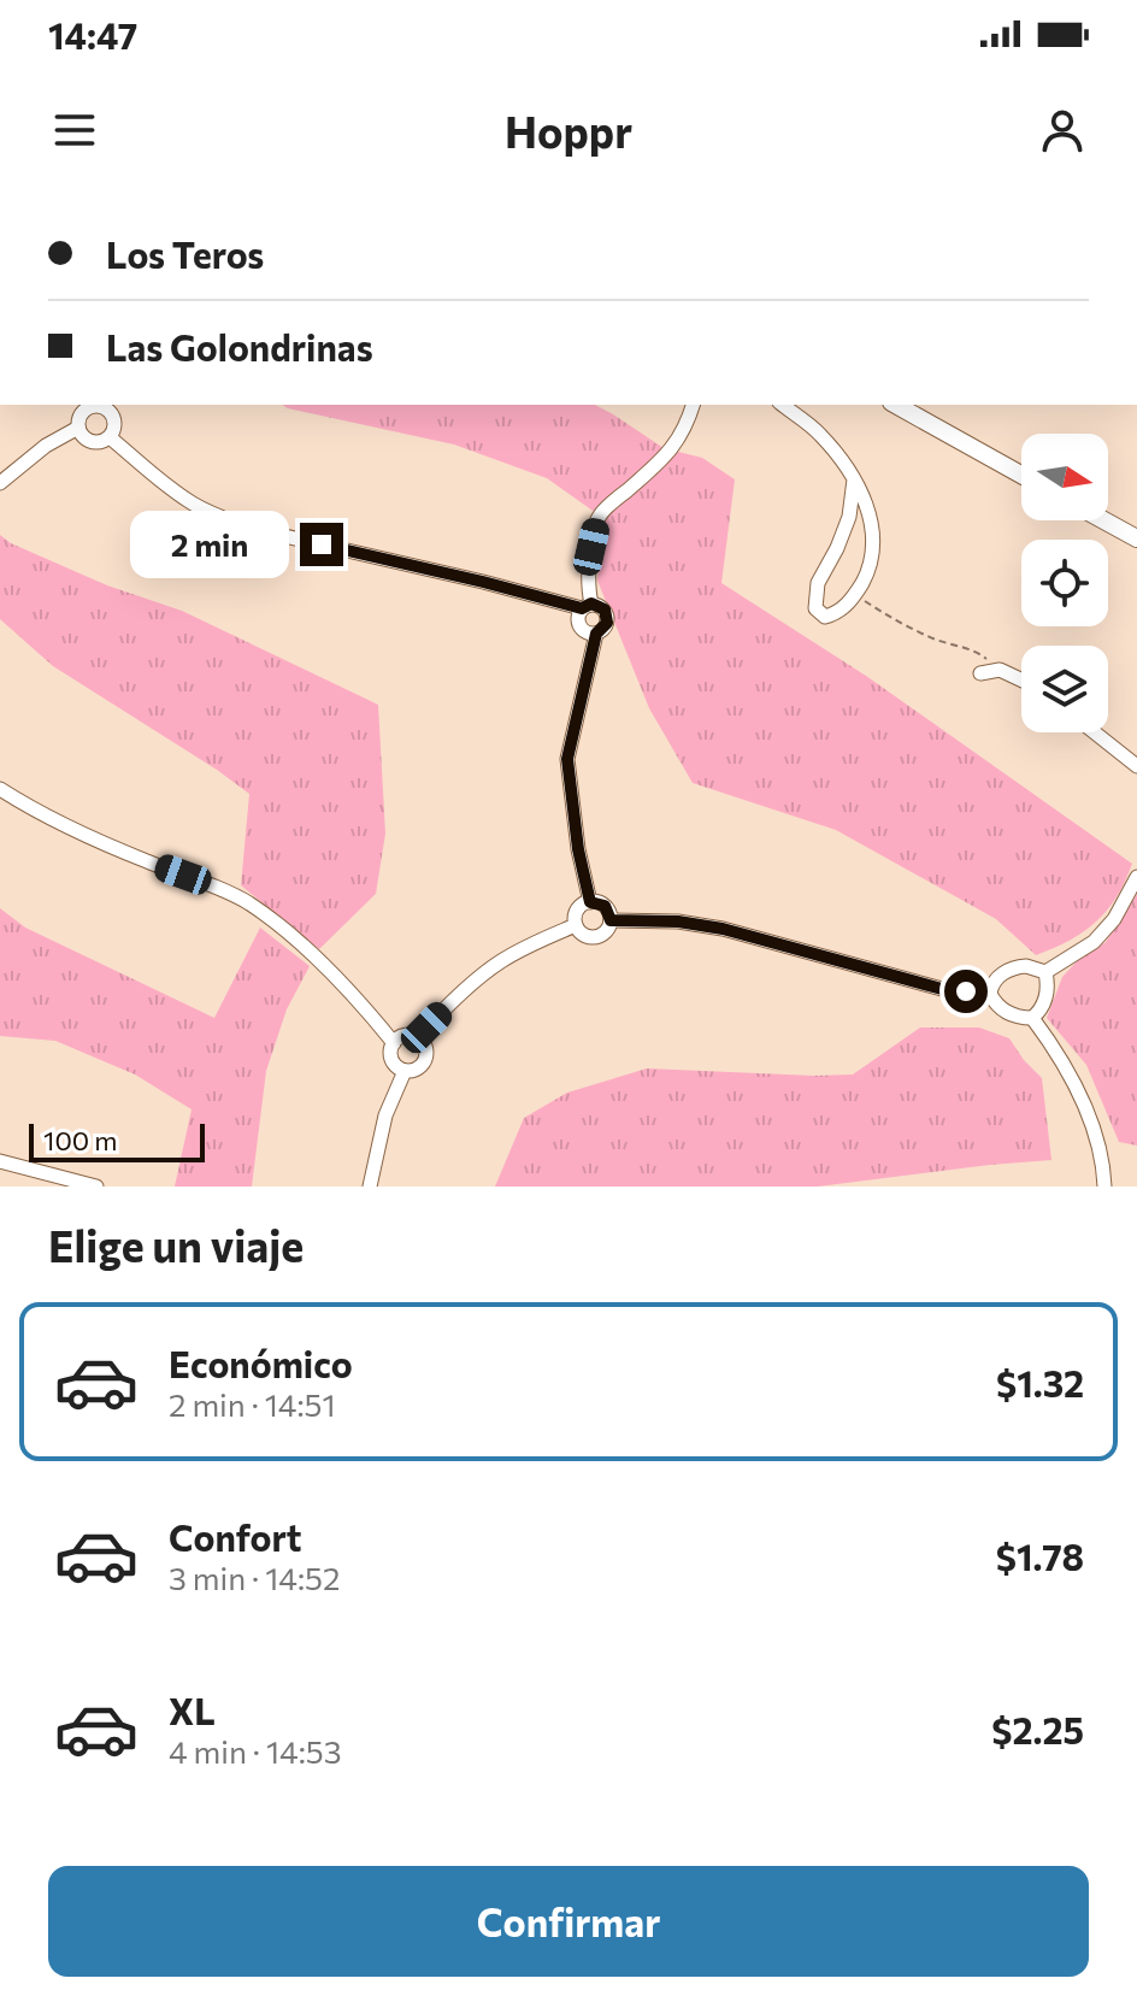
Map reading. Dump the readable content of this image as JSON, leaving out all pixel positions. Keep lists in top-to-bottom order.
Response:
{
  "scale_bar": "100 m",
  "north": "right",
  "page": {
    "status": "14:47",
    "header": "Hoppr",
    "banner": ["Los Teros", "Las Golondrinas"],
    "bubble": "2 min",
    "scale": "100 m",
    "heading": "Elige un viaje",
    "list": [
      {
        "name": "Económico",
        "note": "2 min · 14:51",
        "value": "$1.32"
      },
      {
        "name": "Confort",
        "note": "3 min · 14:52",
        "value": "$1.78"
      },
      {
        "name": "XL",
        "note": "4 min · 14:53",
        "value": "$2.25"
      }
    ],
    "buttons": "Confirmar"
  }
}
